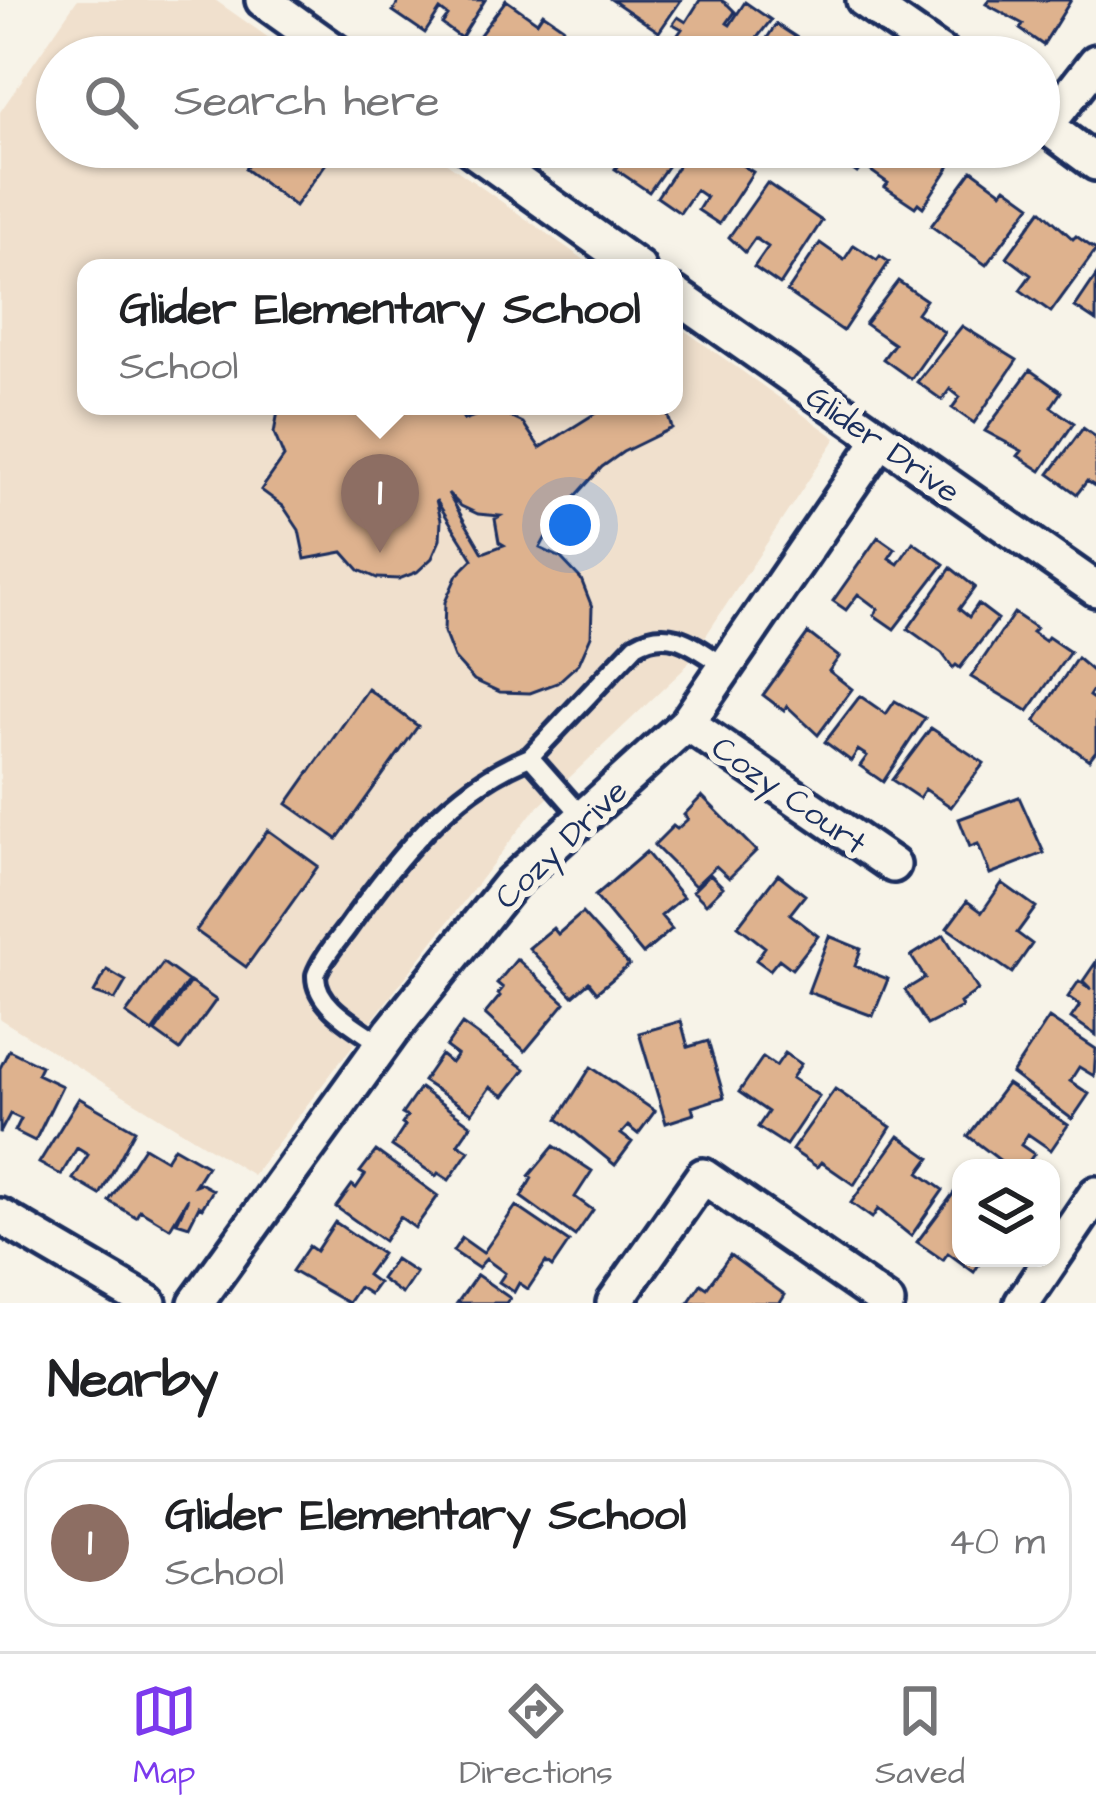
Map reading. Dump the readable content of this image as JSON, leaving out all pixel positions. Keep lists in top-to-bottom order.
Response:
{
  "streets": {
    "street": ["Glider Drive", "Cozy Court", "Cozy Drive"]
  },
  "crossings": [
    ["Glider Drive", "Cozy Drive"],
    ["Cozy Court", "Cozy Drive"]
  ],
  "page": {
    "search": "Search here",
    "popup": ["Glider Elementary School", "School"],
    "pins": "1",
    "heading": "Nearby",
    "list": [
      {
        "mark": "1",
        "name": "Glider Elementary School",
        "note": "School",
        "value": "40 m"
      }
    ],
    "nav": ["Map", "Directions", "Saved"]
  }
}
